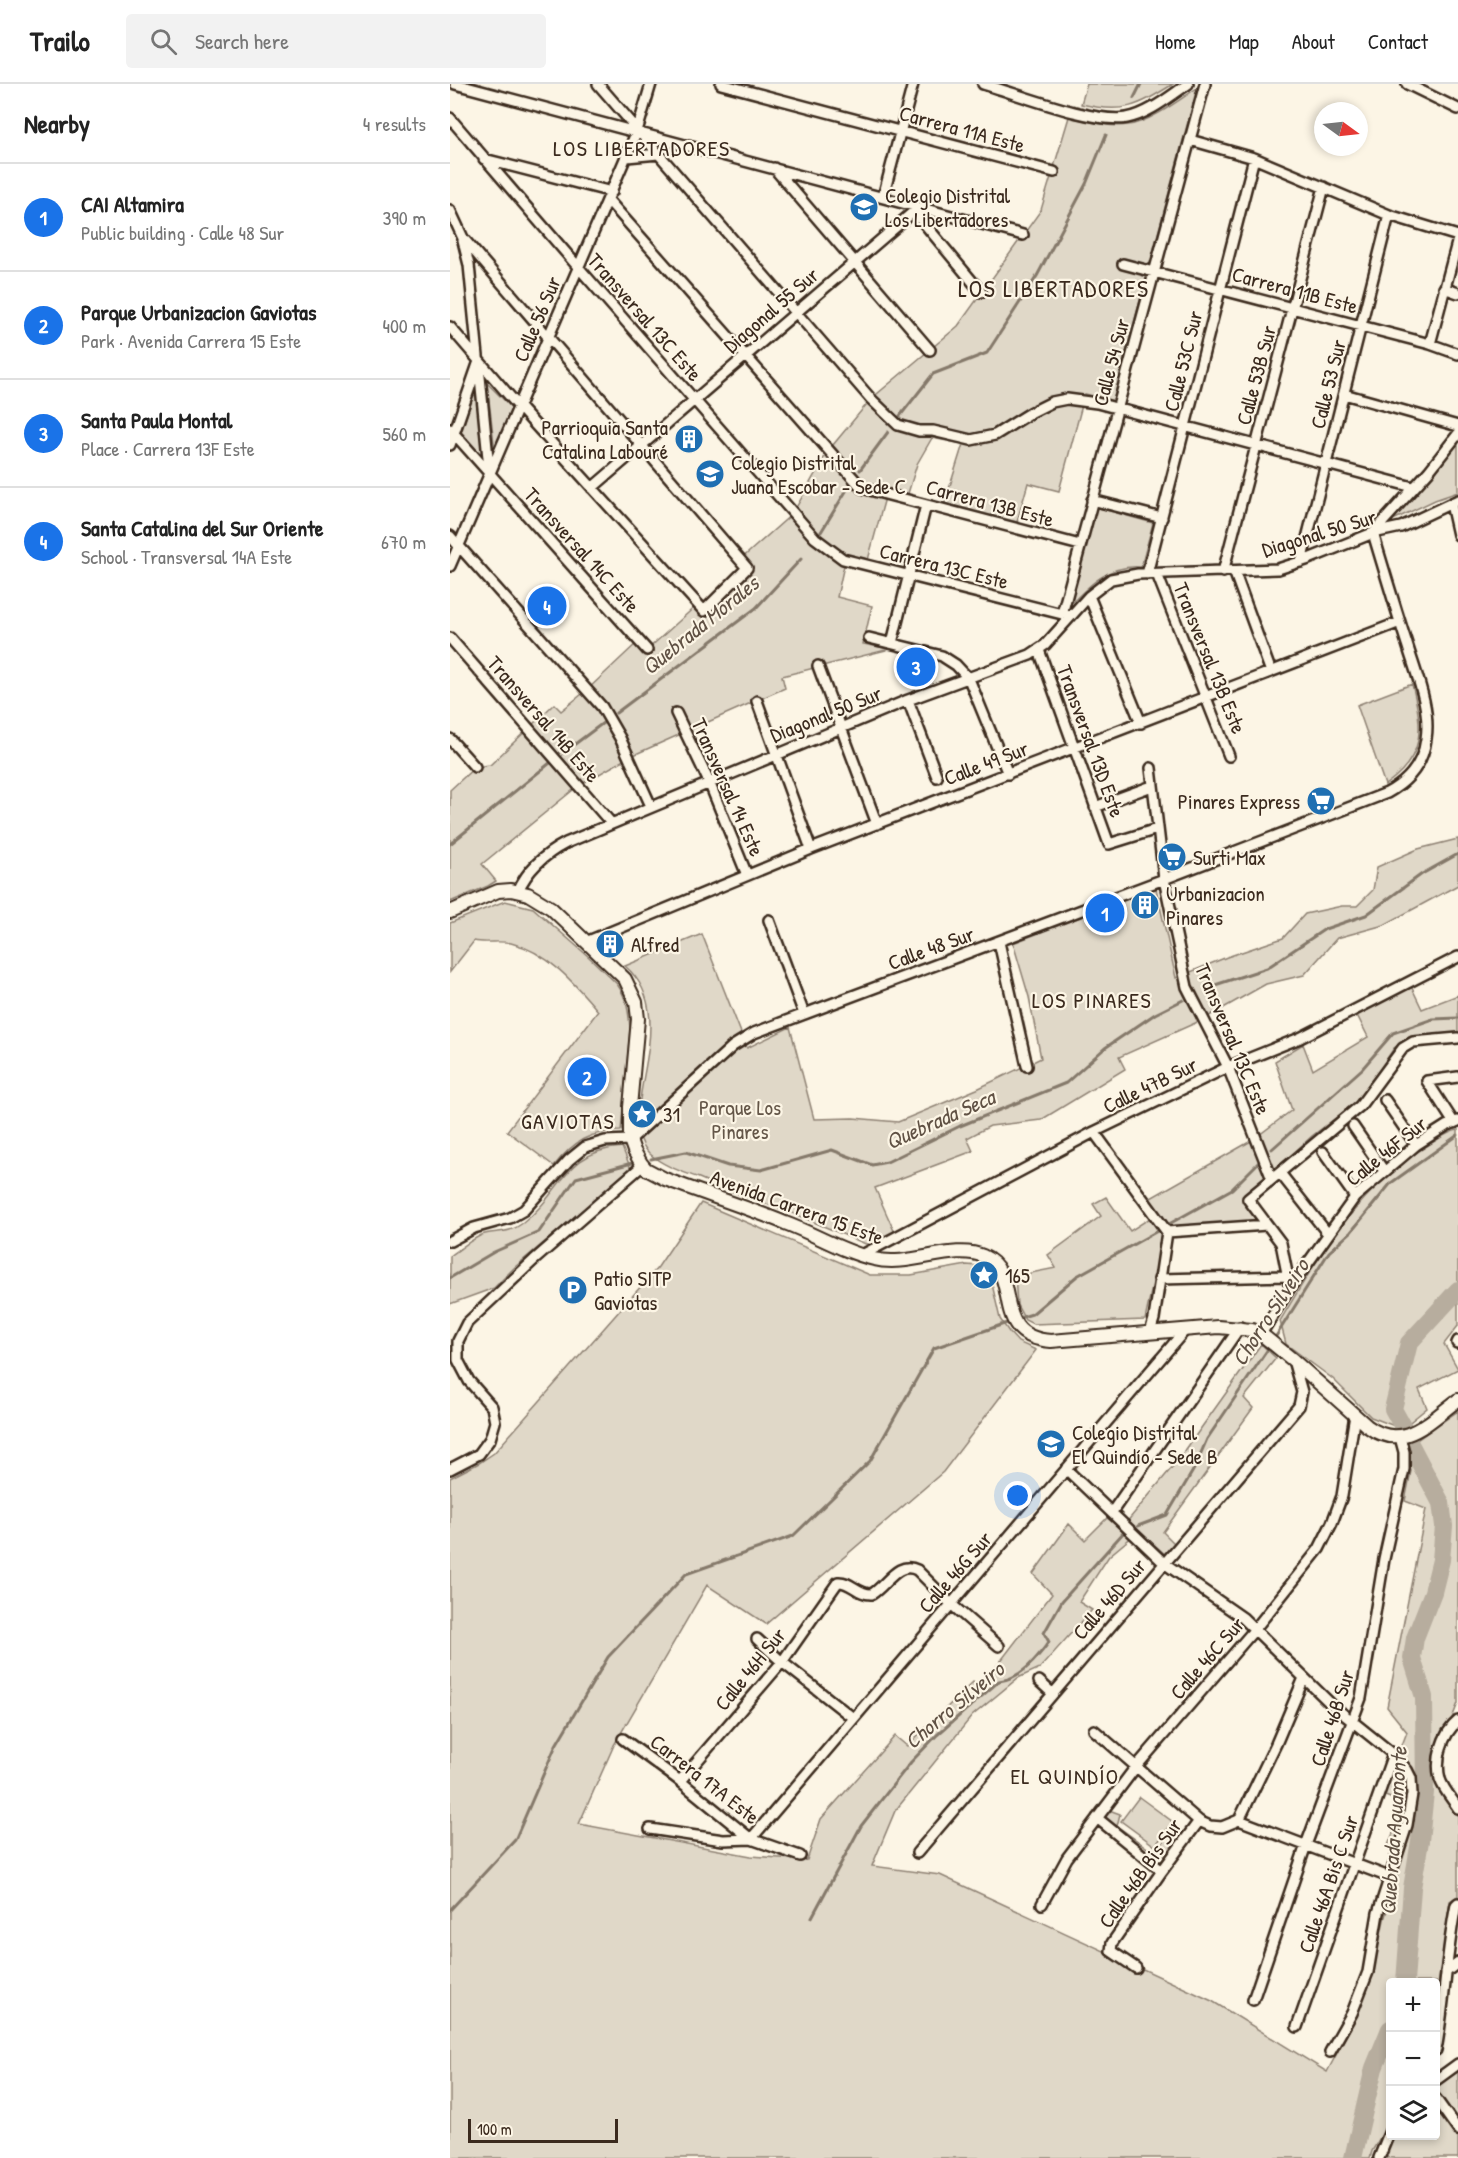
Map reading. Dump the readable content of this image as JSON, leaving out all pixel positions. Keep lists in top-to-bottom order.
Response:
{
  "streets": {
    "main road": ["Avenida Carrera 15 Este"],
    "street": [
      "Carrera 11A Este",
      "Carrera 11B Este",
      "Diagonal 55 Sur",
      "Transversal 13C Este",
      "Calle 56 Sur",
      "Calle 53C Sur",
      "Calle 54 Sur",
      "Calle 53B Sur",
      "Calle 53 Sur",
      "Carrera 13B Este",
      "Diagonal 50 Sur",
      "Transversal 14C Este",
      "Carrera 13C Este",
      "Transversal 13B Este",
      "Transversal 14B Este",
      "Transversal 13D Este",
      "Calle 49 Sur",
      "Transversal 14 Este",
      "Calle 48 Sur",
      "Calle 47B Sur",
      "Calle 46F Sur",
      "Calle 46G Sur",
      "Calle 46D Sur",
      "Calle 46C Sur",
      "Calle 46H Sur",
      "Calle 46B Sur",
      "Carrera 17A Este",
      "Calle 46B Bis Sur",
      "Calle 46A Bis C Sur"
    ]
  },
  "crossings": [
    ["Carrera 11B Este", "Calle 53C Sur"],
    ["Carrera 11B Este", "Calle 54 Sur"],
    ["Carrera 11B Este", "Calle 53B Sur"],
    ["Carrera 11B Este", "Calle 53 Sur"],
    ["Diagonal 55 Sur", "Transversal 13C Este"],
    ["Diagonal 55 Sur", "Carrera 13B Este"],
    ["Transversal 13C Este", "Calle 56 Sur"],
    ["Transversal 13C Este", "Carrera 13C Este"],
    ["Transversal 13C Este", "Transversal 13D Este"],
    ["Transversal 13C Este", "Calle 48 Sur"],
    ["Transversal 13C Este", "Calle 47B Sur"],
    ["Transversal 13C Este", "Calle 46F Sur"],
    ["Calle 56 Sur", "Transversal 14C Este"],
    ["Calle 53C Sur", "Diagonal 50 Sur"],
    ["Calle 53C Sur", "Transversal 13B Este"],
    ["Calle 54 Sur", "Carrera 13B Este"],
    ["Calle 54 Sur", "Diagonal 50 Sur"],
    ["Calle 54 Sur", "Carrera 13C Este"],
    ["Calle 53B Sur", "Diagonal 50 Sur"],
    ["Calle 53 Sur", "Diagonal 50 Sur"],
    ["Diagonal 50 Sur", "Carrera 13C Este"],
    ["Diagonal 50 Sur", "Transversal 13B Este"],
    ["Diagonal 50 Sur", "Transversal 14B Este"],
    ["Diagonal 50 Sur", "Transversal 13D Este"],
    ["Diagonal 50 Sur", "Transversal 14 Este"],
    ["Diagonal 50 Sur", "Calle 48 Sur"],
    ["Transversal 13B Este", "Calle 49 Sur"],
    ["Transversal 13D Este", "Calle 49 Sur"],
    ["Calle 49 Sur", "Transversal 14 Este"],
    ["Calle 49 Sur", "Calle 48 Sur"],
    ["Calle 47B Sur", "Avenida Carrera 15 Este"],
    ["Calle 46F Sur", "Avenida Carrera 15 Este"],
    ["Avenida Carrera 15 Este", "Calle 46G Sur"],
    ["Avenida Carrera 15 Este", "Calle 46D Sur"],
    ["Avenida Carrera 15 Este", "Calle 46C Sur"],
    ["Avenida Carrera 15 Este", "Calle 46B Sur"],
    ["Calle 46G Sur", "Calle 46H Sur"],
    ["Calle 46G Sur", "Carrera 17A Este"],
    ["Calle 46H Sur", "Carrera 17A Este"]
  ],
  "districts": [
    "LOS LIBERTADORES",
    "LOS LIBERTADORES",
    "LOS PINARES",
    "GAVIOTAS",
    "EL QUINDÍO"
  ],
  "water": [
    "Quebrada Morales",
    "Quebrada Seca",
    "Chorro Silveiro",
    "Quebrada Aguamonte"
  ],
  "parks": ["Parque Los Pinares"],
  "places": {
    "school or university": ["Colegio Distrital Los Libertadores", "Colegio Distrital Juana Escobar - Sede C", "Colegio Distrital El Quindío - Sede B"],
    "building": ["Parrioquia Santa Catalina Labouré", "Urbanizacion Pinares", "Alfred"],
    "supermarket": ["Pinares Express", "Surti Max"],
    "place": ["31", "165"],
    "parking": ["Patio SITP Gaviotas"]
  },
  "scale_bar": "100 m",
  "north": "right",
  "page": {
    "header": "Trailo",
    "search": "Search here",
    "nav": [
      "Home",
      "Map",
      "About",
      "Contact"
    ],
    "heading": ["Nearby", "4 results"],
    "list": [
      {
        "mark": "1",
        "name": "CAI Altamira",
        "note": "Public building · Calle 48 Sur",
        "value": "390 m"
      },
      {
        "mark": "2",
        "name": "Parque Urbanizacion Gaviotas",
        "note": "Park · Avenida Carrera 15 Este",
        "value": "400 m"
      },
      {
        "mark": "3",
        "name": "Santa Paula Montal",
        "note": "Place · Carrera 13F Este",
        "value": "560 m"
      },
      {
        "mark": "4",
        "name": "Santa Catalina del Sur Oriente",
        "note": "School · Transversal 14A Este",
        "value": "670 m"
      }
    ],
    "pins": [
      "4",
      "3",
      "1",
      "2"
    ],
    "map_buttons": ["+", "−"],
    "scale": "100 m"
  }
}
